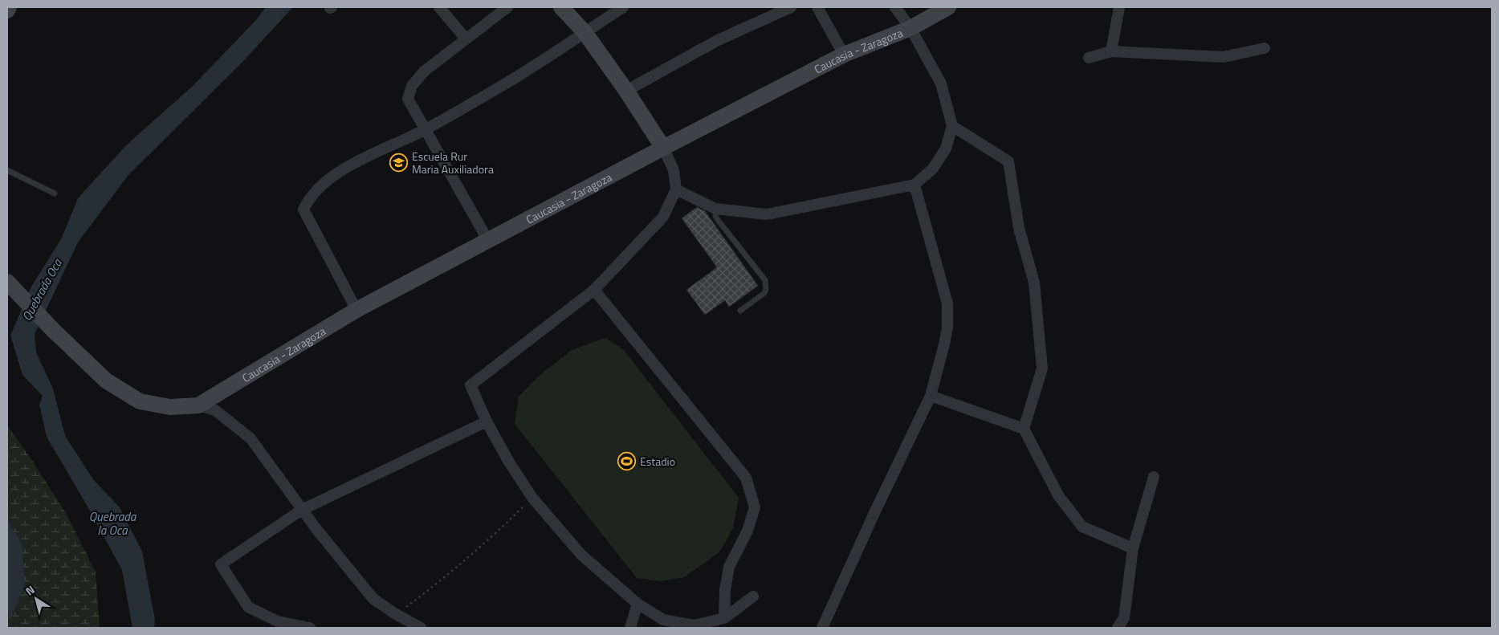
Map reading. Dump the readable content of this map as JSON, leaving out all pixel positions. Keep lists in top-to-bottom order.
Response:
{
  "streets": {
    "main road": ["Caucasia - Zaragoza"]
  },
  "water": ["Quebrada Oca", "Quebrada la Oca"],
  "places": {
    "school or university": ["Escuela Rur Maria Auxiliadora"],
    "sports": ["Estadio"]
  },
  "north": "top left"
}
